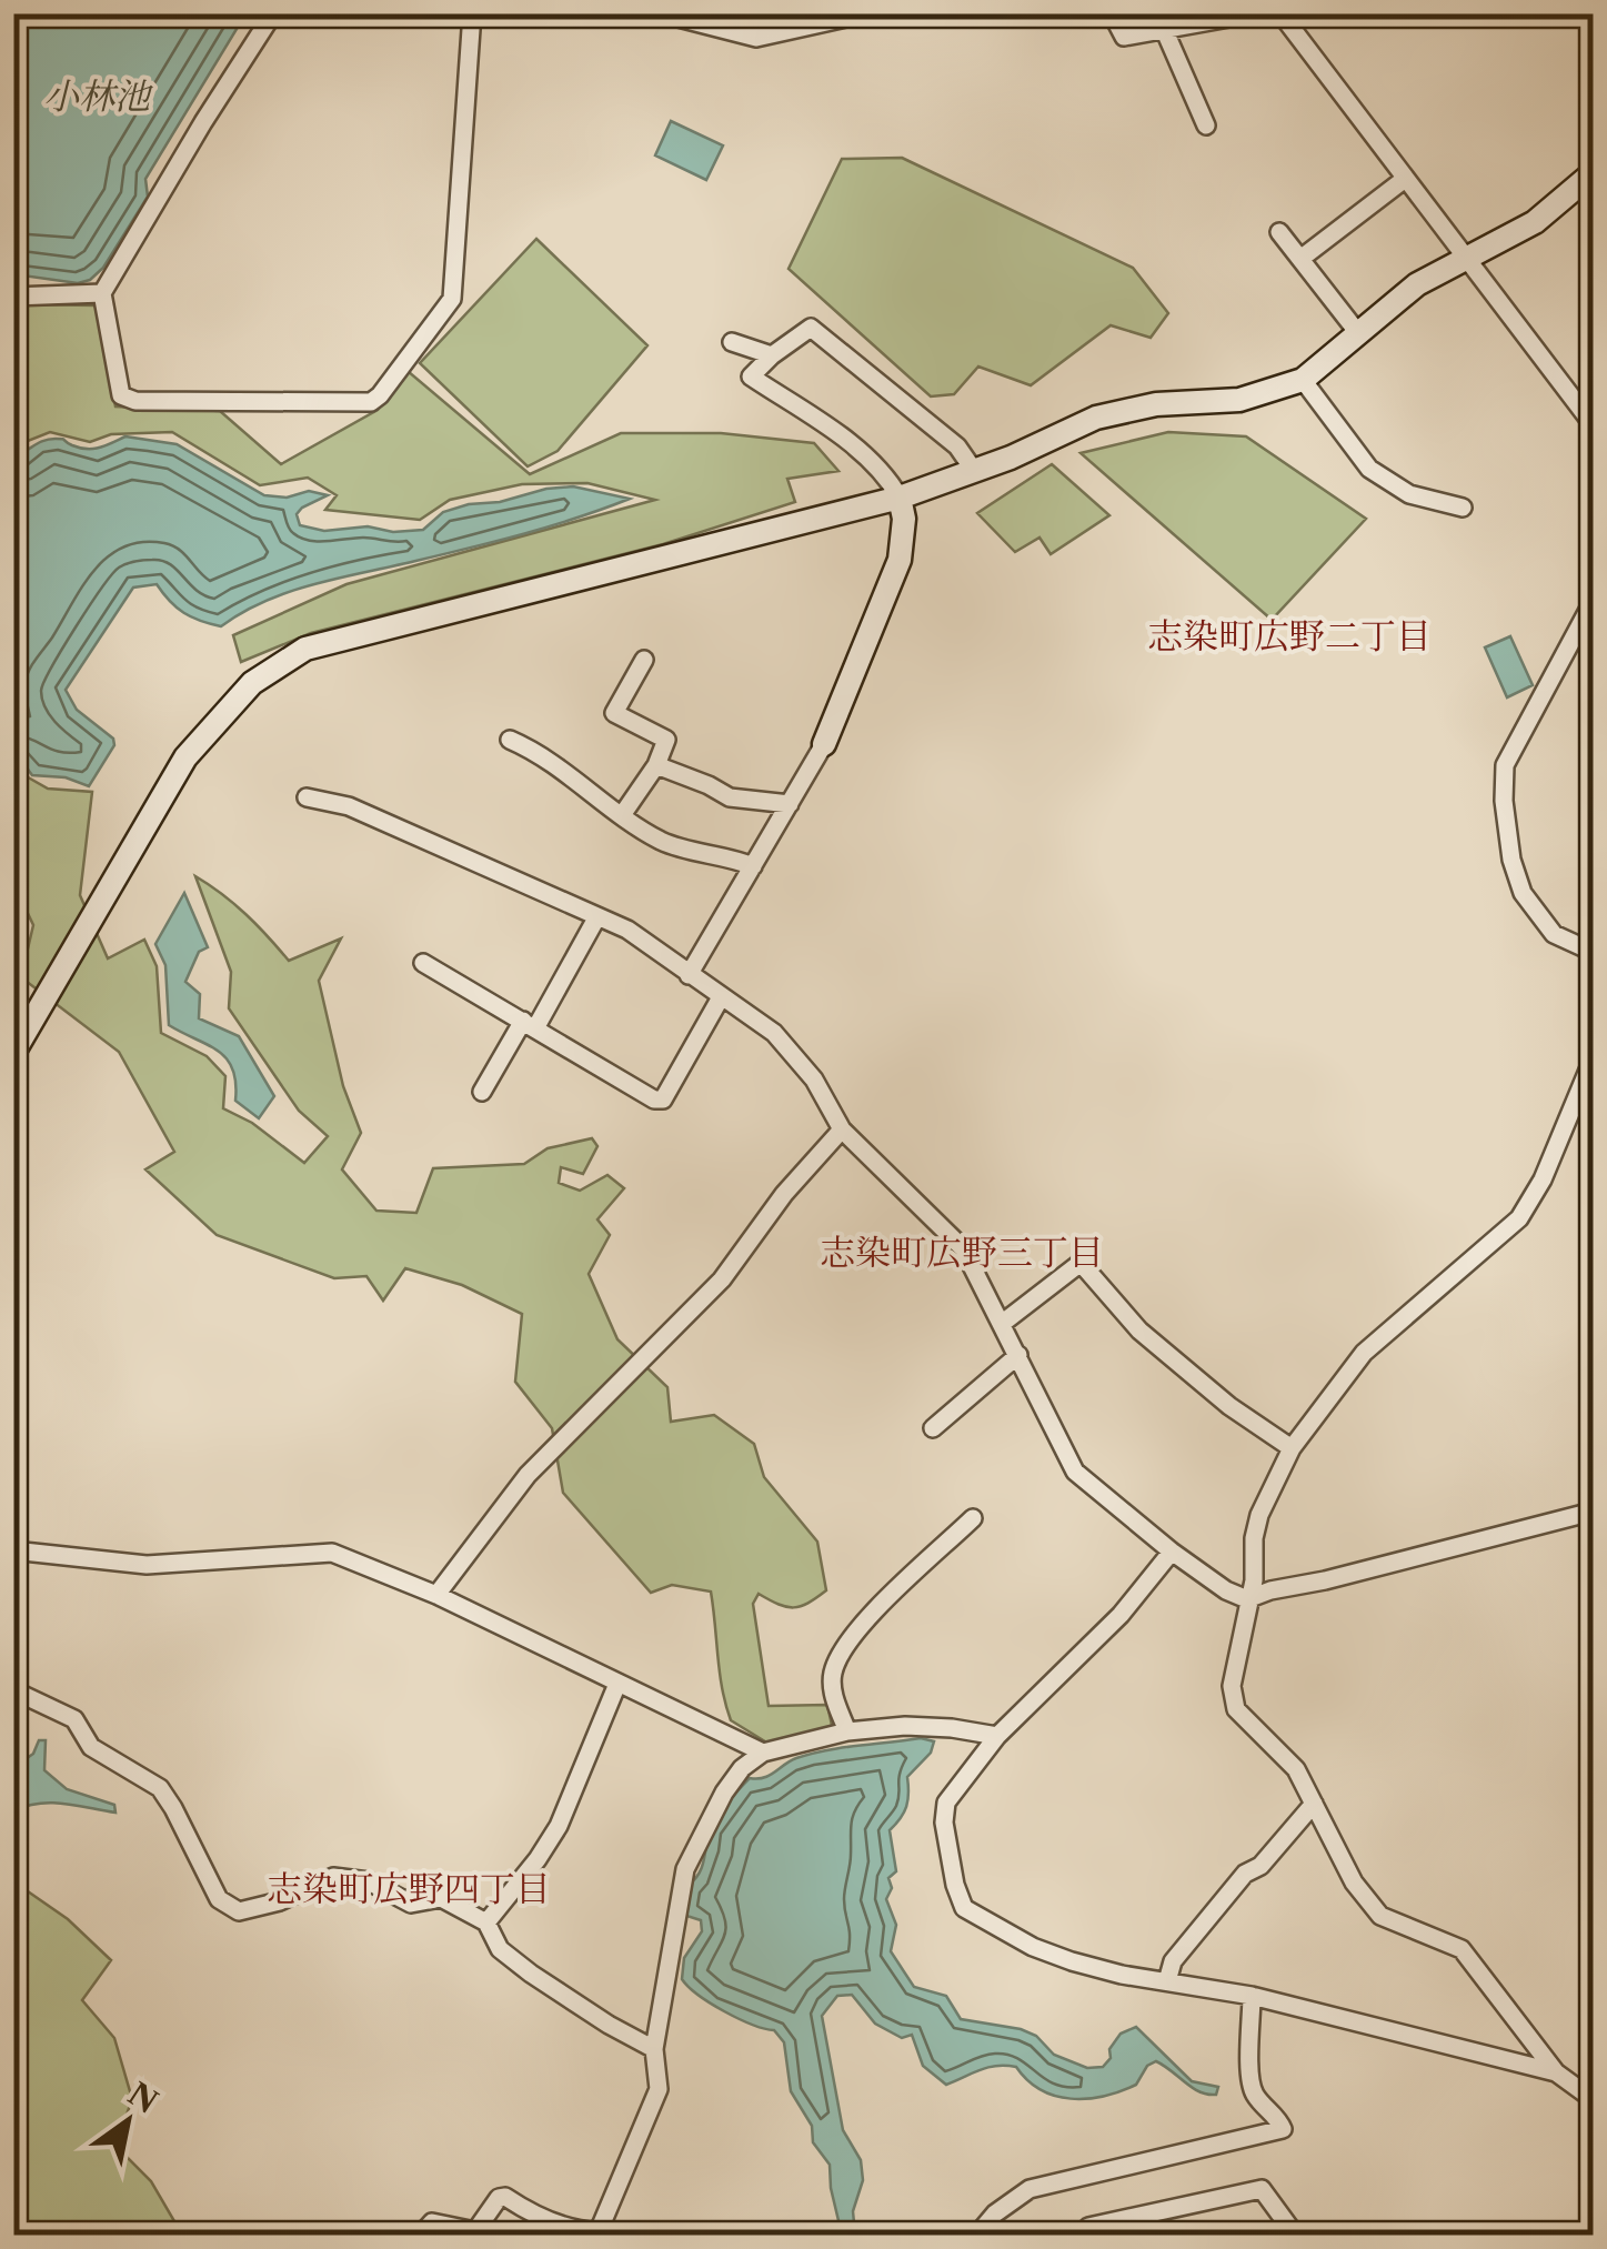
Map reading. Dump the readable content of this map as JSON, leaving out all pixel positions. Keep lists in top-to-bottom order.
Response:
{
  "districts": ["志染町広野二丁目", "志染町広野三丁目", "志染町広野四丁目"],
  "water": ["小林池"],
  "north": "top right"
}
